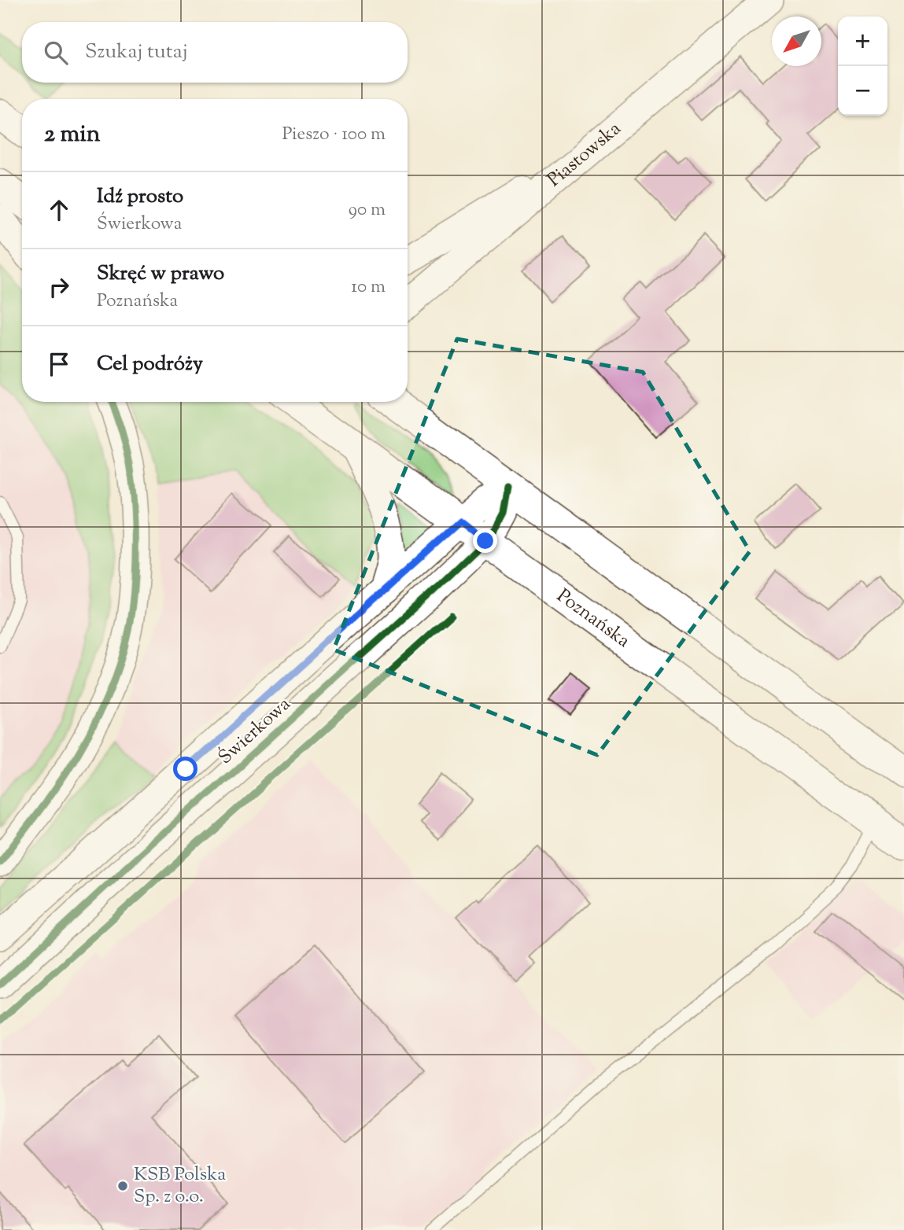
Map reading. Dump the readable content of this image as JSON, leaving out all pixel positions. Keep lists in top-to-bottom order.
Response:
{
  "streets": {
    "main road": ["Poznańska"],
    "street": ["Piastowska", "Świerkowa"]
  },
  "crossings": [
    ["Poznańska", "Świerkowa"]
  ],
  "places": ["KSB Polska Sp. z o.o."],
  "north": "bottom left",
  "page": {
    "map_buttons": ["+", "−"],
    "search": "Szukaj tutaj",
    "heading": ["2 min", "Pieszo · 100 m"],
    "list": [
      ["Idź prosto", "Świerkowa", "90 m"],
      ["Skręć w prawo", "Poznańska", "10 m"],
      "Cel podróży"
    ]
  }
}
